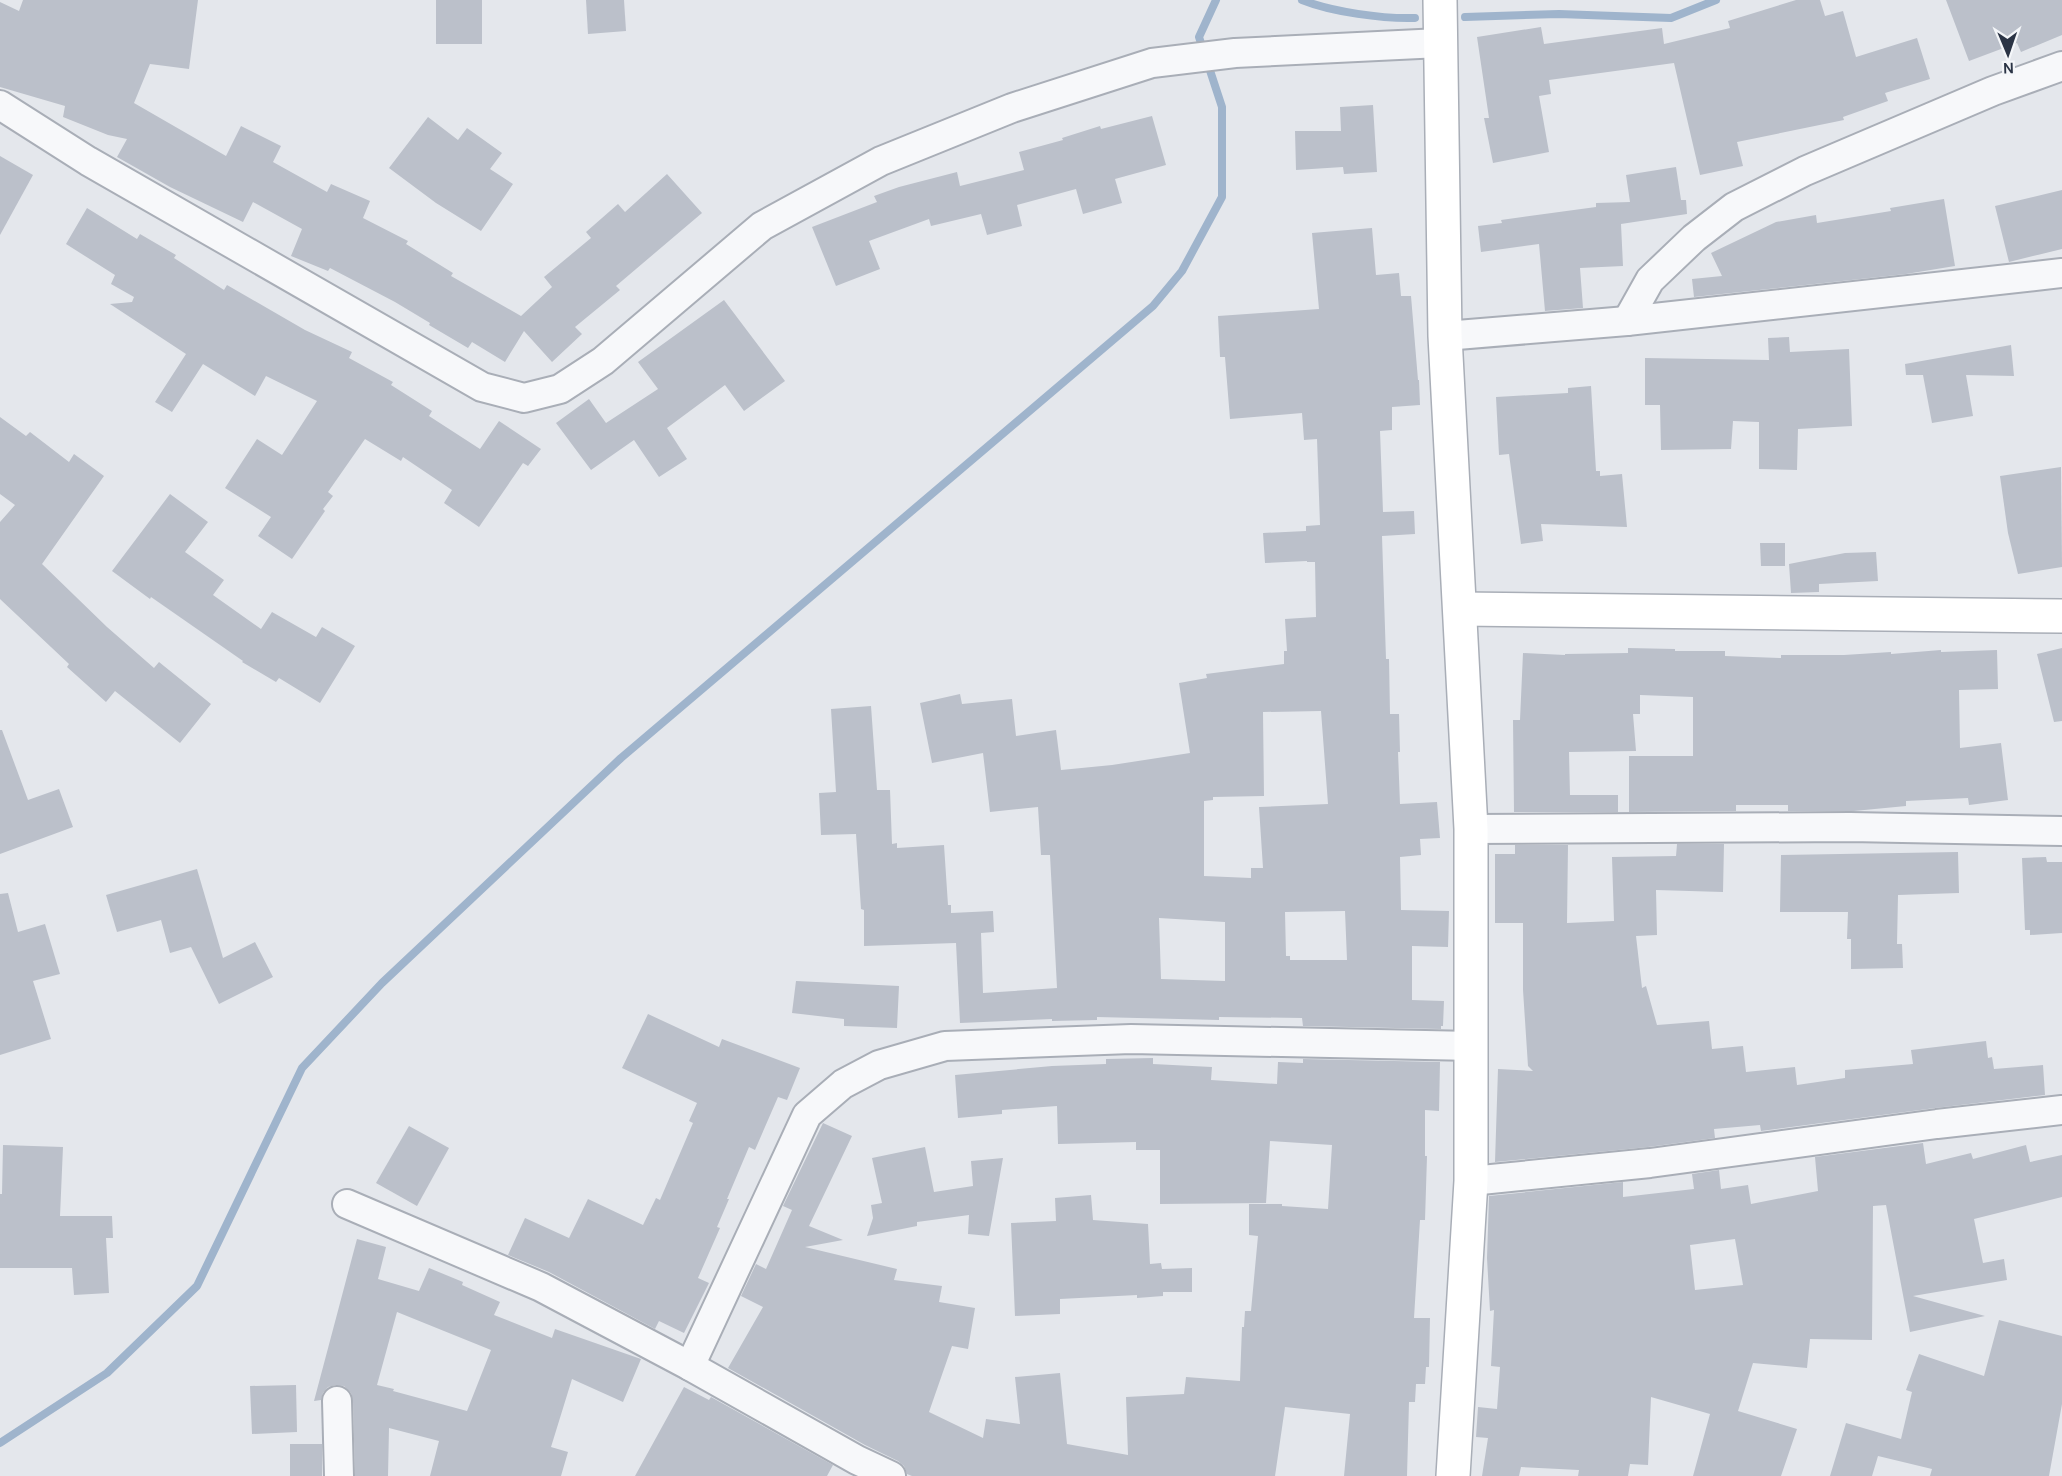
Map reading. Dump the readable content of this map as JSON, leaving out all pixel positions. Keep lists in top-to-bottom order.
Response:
{
  "north": "bottom"
}
